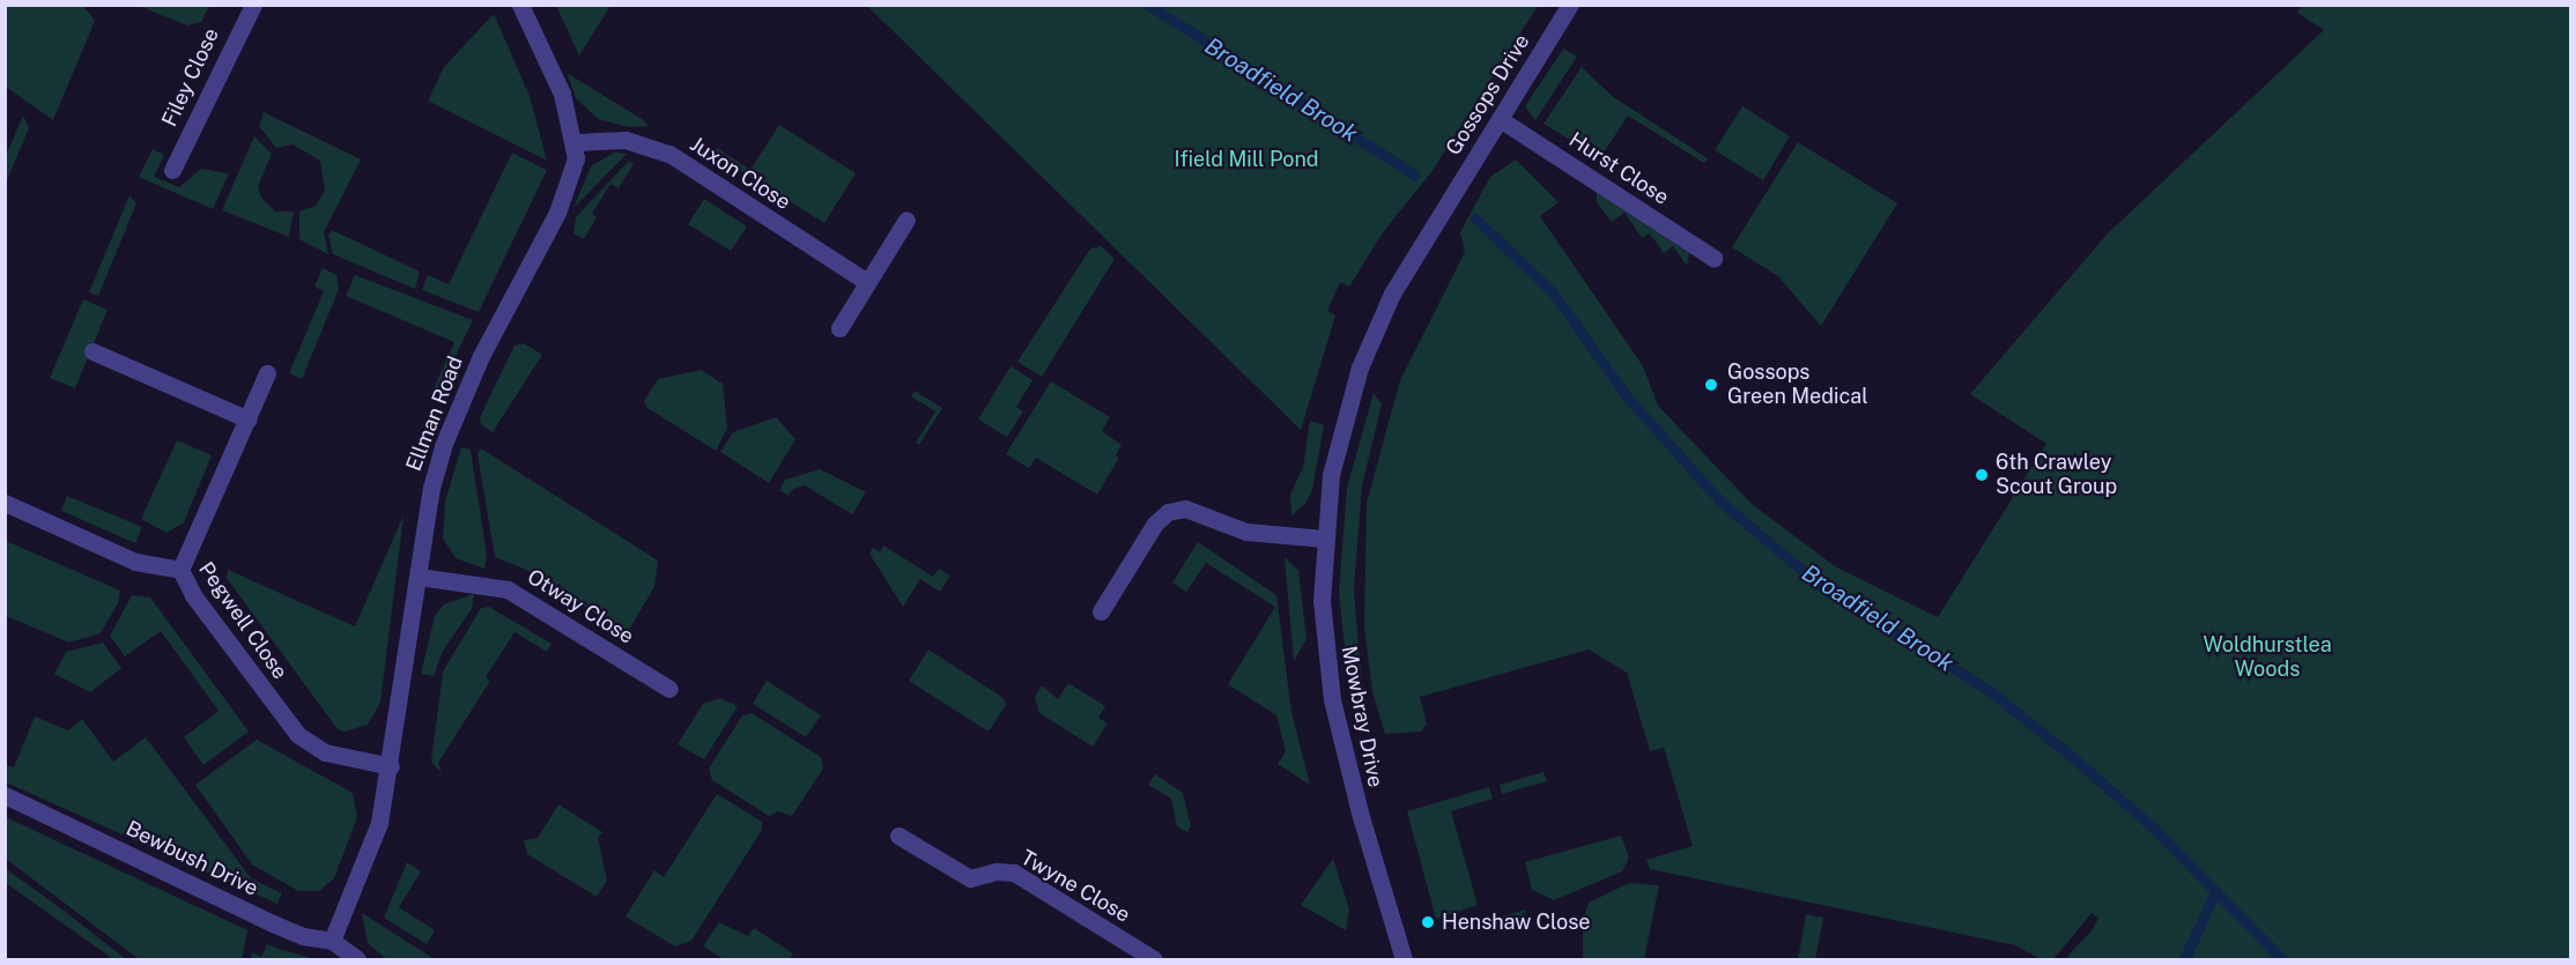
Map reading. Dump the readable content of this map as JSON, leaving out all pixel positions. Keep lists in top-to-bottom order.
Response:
{
  "streets": {
    "street": [
      "Filey Close",
      "Gossops Drive",
      "Hurst Close",
      "Juxon Close",
      "Ellman Road",
      "Otway Close",
      "Pegwell Close",
      "Mowbray Drive",
      "Bewbush Drive",
      "Twyne Close"
    ]
  },
  "crossings": [
    ["Gossops Drive", "Hurst Close"],
    ["Gossops Drive", "Mowbray Drive"],
    ["Juxon Close", "Ellman Road"],
    ["Ellman Road", "Otway Close"],
    ["Ellman Road", "Pegwell Close"],
    ["Ellman Road", "Bewbush Drive"]
  ],
  "water": ["Broadfield Brook"],
  "parks": ["Ifield Mill Pond", "Woldhurstlea Woods"],
  "places": ["Gossops Green Medical", "6th Crawley Scout Group", "Henshaw Close"]
}
